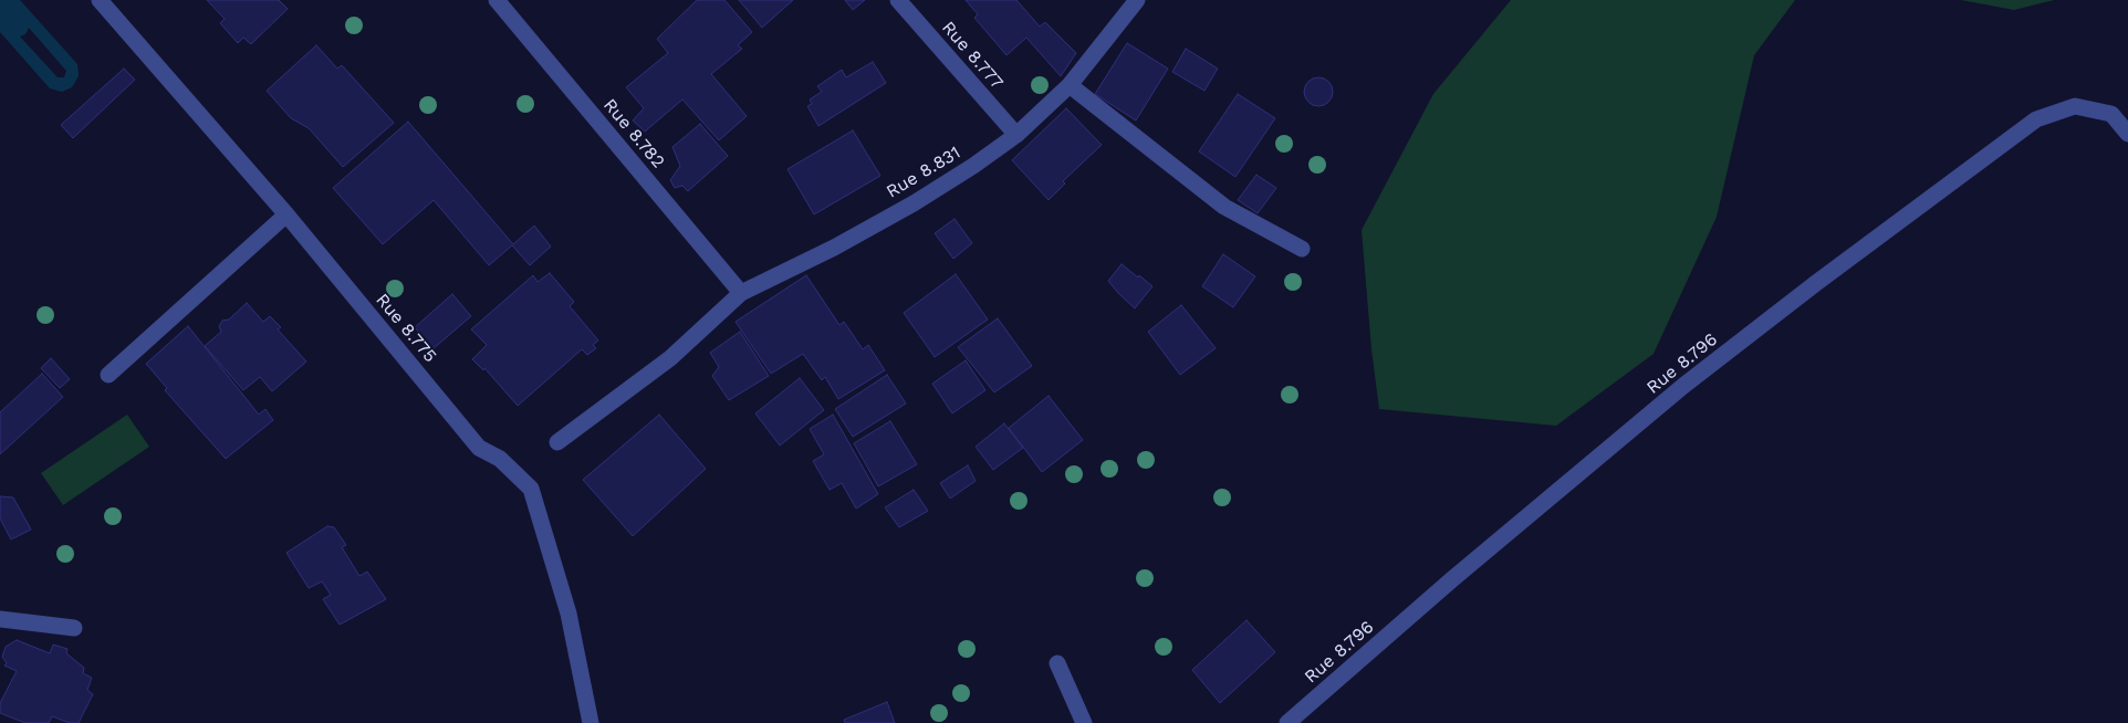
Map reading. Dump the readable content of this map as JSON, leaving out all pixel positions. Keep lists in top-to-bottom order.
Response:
{
  "streets": {
    "street": [
      "Rue 8.777",
      "Rue 8.782",
      "Rue 8.831",
      "Rue 8.775",
      "Rue 8.796"
    ]
  },
  "crossings": [
    ["Rue 8.777", "Rue 8.831"],
    ["Rue 8.782", "Rue 8.831"]
  ]
}
